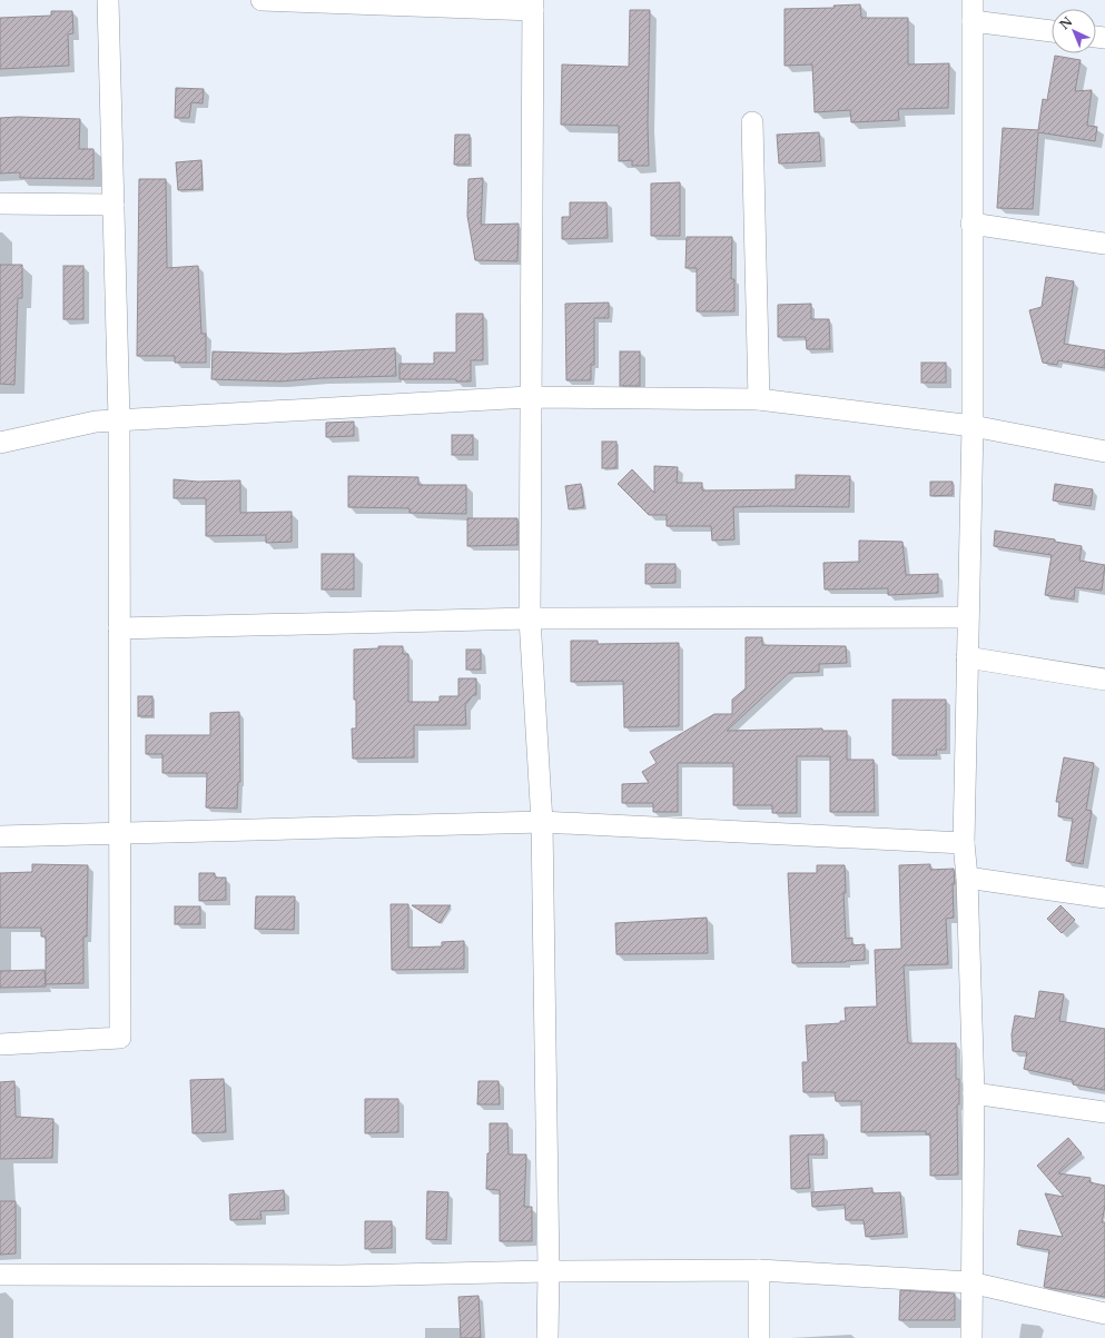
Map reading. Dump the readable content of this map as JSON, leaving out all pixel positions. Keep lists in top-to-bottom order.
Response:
{
  "north": "top left"
}
